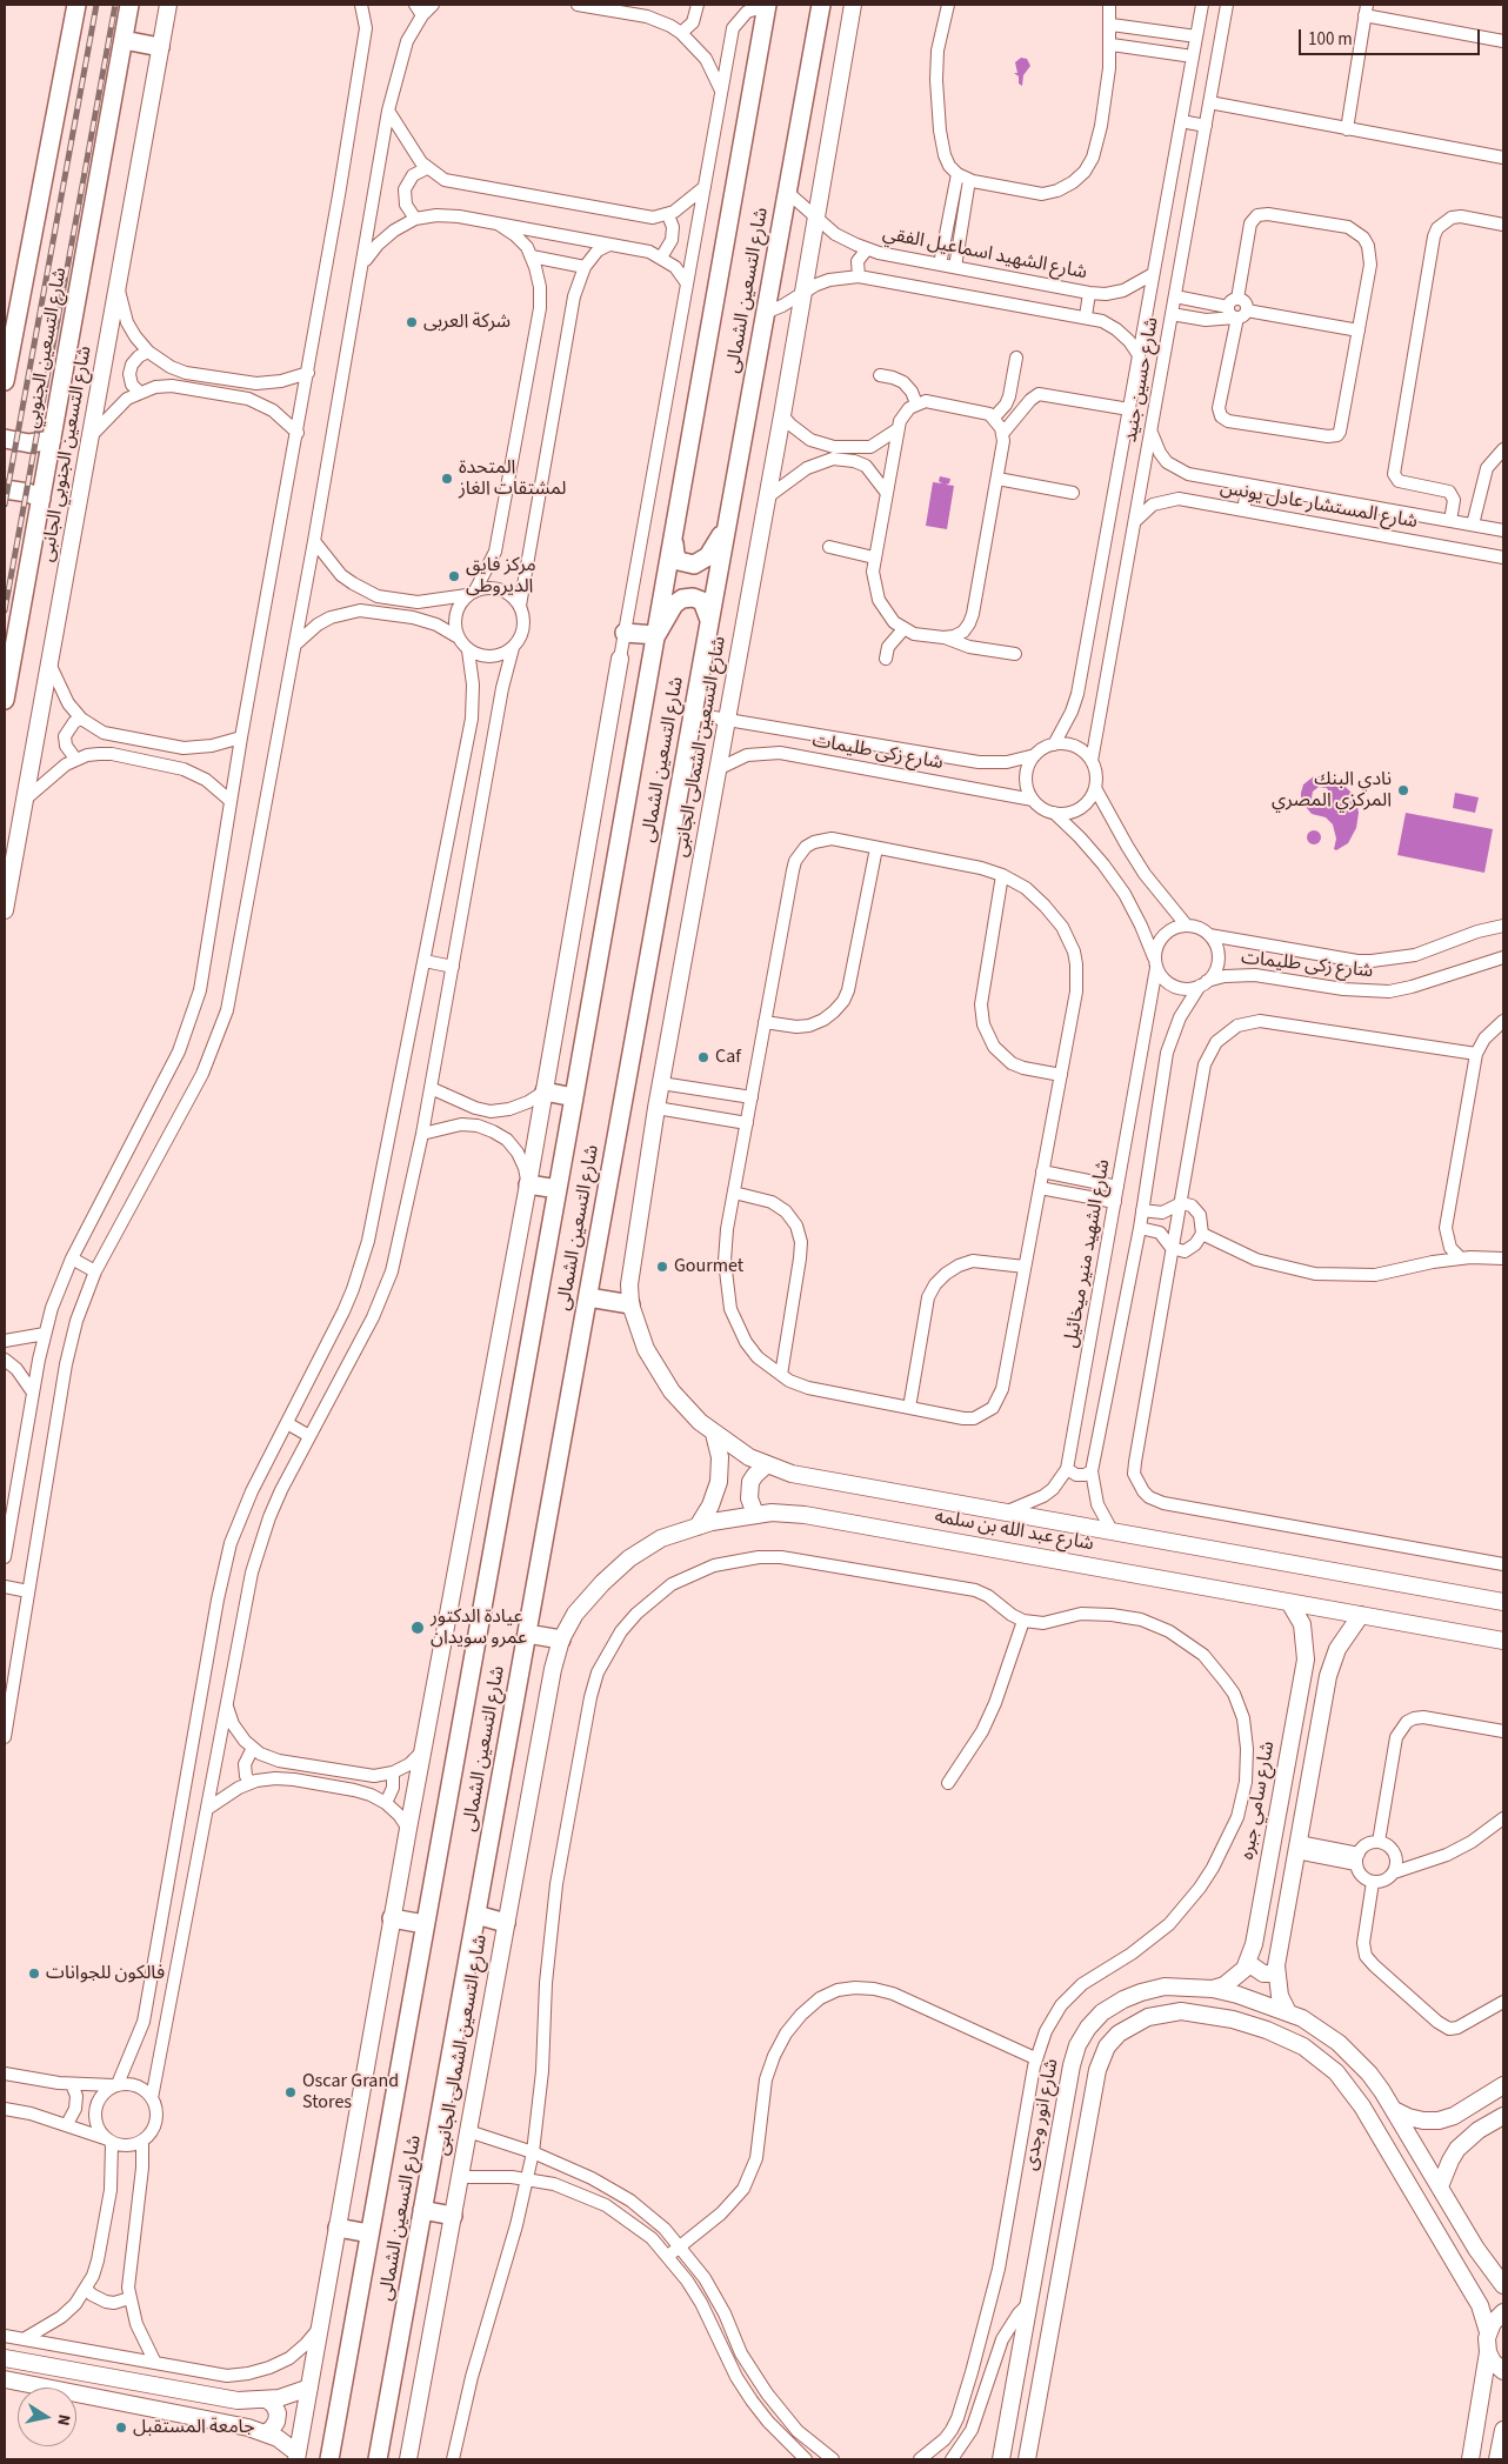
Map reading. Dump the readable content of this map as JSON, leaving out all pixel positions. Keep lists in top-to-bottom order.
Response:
{
  "streets": {
    "main road": ["شارع التسعين الشمالى", "شارع التسعين الجنوبي"],
    "street": [
      "شارع الشهيد اسماعيل الفقي",
      "شارع حسين جنيد",
      "شارع التسعين الجنوبي الجانبى",
      "شارع المستشار عادل يونس",
      "شارع التسعين الشمالى الجانبى",
      "شارع زكى طليمات",
      "شارع الشهيد منير ميخائيل",
      "شارع عبد الله بن سلمه",
      "شارع سامي جبره",
      "شارع انور وجدى"
    ]
  },
  "crossings": [
    ["شارع الشهيد اسماعيل الفقي", "شارع التسعين الشمالى"],
    ["شارع الشهيد اسماعيل الفقي", "شارع حسين جنيد"],
    ["شارع الشهيد اسماعيل الفقي", "شارع التسعين الشمالى الجانبى"],
    ["شارع التسعين الشمالى", "شارع زكى طليمات"],
    ["شارع حسين جنيد", "شارع المستشار عادل يونس"],
    ["شارع حسين جنيد", "شارع زكى طليمات"],
    ["شارع التسعين الشمالى الجانبى", "شارع زكى طليمات"],
    ["شارع التسعين الشمالى الجانبى", "شارع عبد الله بن سلمه"],
    ["شارع زكى طليمات", "شارع الشهيد منير ميخائيل"],
    ["شارع الشهيد منير ميخائيل", "شارع عبد الله بن سلمه"],
    ["شارع عبد الله بن سلمه", "شارع سامي جبره"]
  ],
  "places": [
    "شركة العربى",
    "المتحدة لمشتقات الغاز",
    "مركز فايق الديروطى",
    "نادي البنك المركزي المصري",
    "Caf",
    "Gourmet",
    "عيادة الدكتور عمرو سويدان",
    "فالكون للجوانات",
    "Oscar Grand Stores",
    "جامعة المستقبل"
  ],
  "scale_bar": "100 m",
  "north": "right"
}
